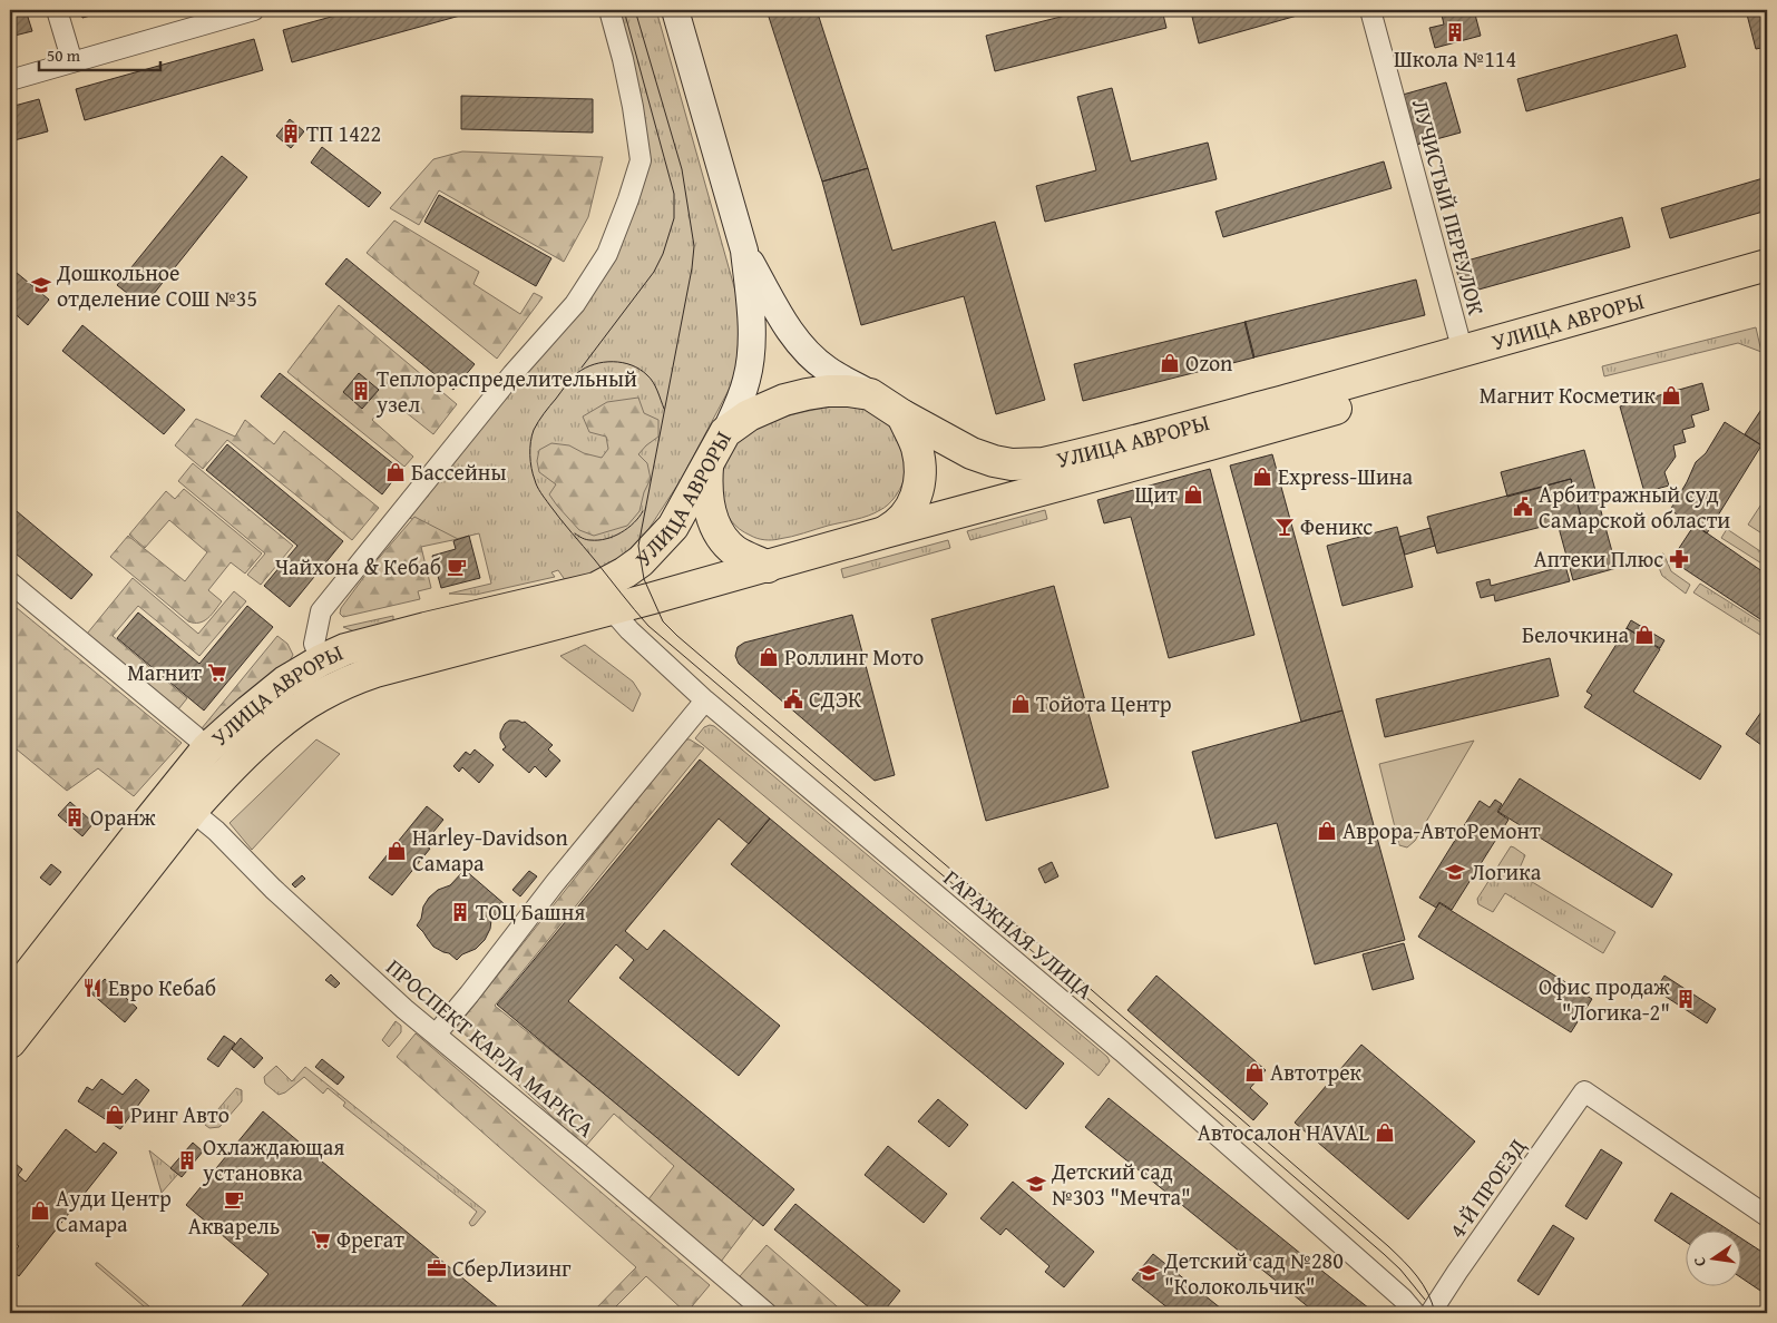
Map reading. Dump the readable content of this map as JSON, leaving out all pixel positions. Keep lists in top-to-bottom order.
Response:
{
  "streets": {
    "main road": ["УЛИЦА АВРОРЫ"],
    "street": [
      "ЛУЧИСТЫЙ ПЕРЕУЛОК",
      "ГАРАЖНАЯ УЛИЦА",
      "ПРОСПЕКТ КАРЛА МАРКСА",
      "4-Й ПРОЕЗД"
    ]
  },
  "crossings": [
    ["ЛУЧИСТЫЙ ПЕРЕУЛОК", "УЛИЦА АВРОРЫ"],
    ["УЛИЦА АВРОРЫ", "ГАРАЖНАЯ УЛИЦА"],
    ["УЛИЦА АВРОРЫ", "ПРОСПЕКТ КАРЛА МАРКСА"]
  ],
  "places": {
    "building": [
      "Школа №114",
      "ТП 1422",
      "Теплораспределительный узел",
      "Оранж",
      "ТОЦ Башня",
      "Офис продаж \"Логика-2\"",
      "Охлаждающая установка"
    ],
    "school or university": [
      "Дошкольное отделение СОШ №35",
      "Логика",
      "Детский сад №303 \"Мечта\"",
      "Детский сад №280 \"Колокольчик\""
    ],
    "shop": [
      "Ozon",
      "Магнит Косметик",
      "Бассейны",
      "Express-Шина",
      "Щит",
      "Белочкина",
      "Роллинг Мото",
      "Тойота Центр",
      "Аврора-АвтоРемонт",
      "Harley-Davidson Самара",
      "Автотрек",
      "Ринг Авто",
      "Автосалон HAVAL",
      "Ауди Центр Самара"
    ],
    "public building": ["Арбитражный суд Самарской области", "СДЭК"],
    "bar": ["Феникс"],
    "pharmacy": ["Аптеки Плюс"],
    "cafe": ["Чайхона & Кебаб", "Акварель"],
    "supermarket": ["Магнит", "Фрегат"],
    "restaurant": ["Евро Кебаб"],
    "office": ["СберЛизинг"]
  },
  "scale_bar": "50 m",
  "north": "left"
}
